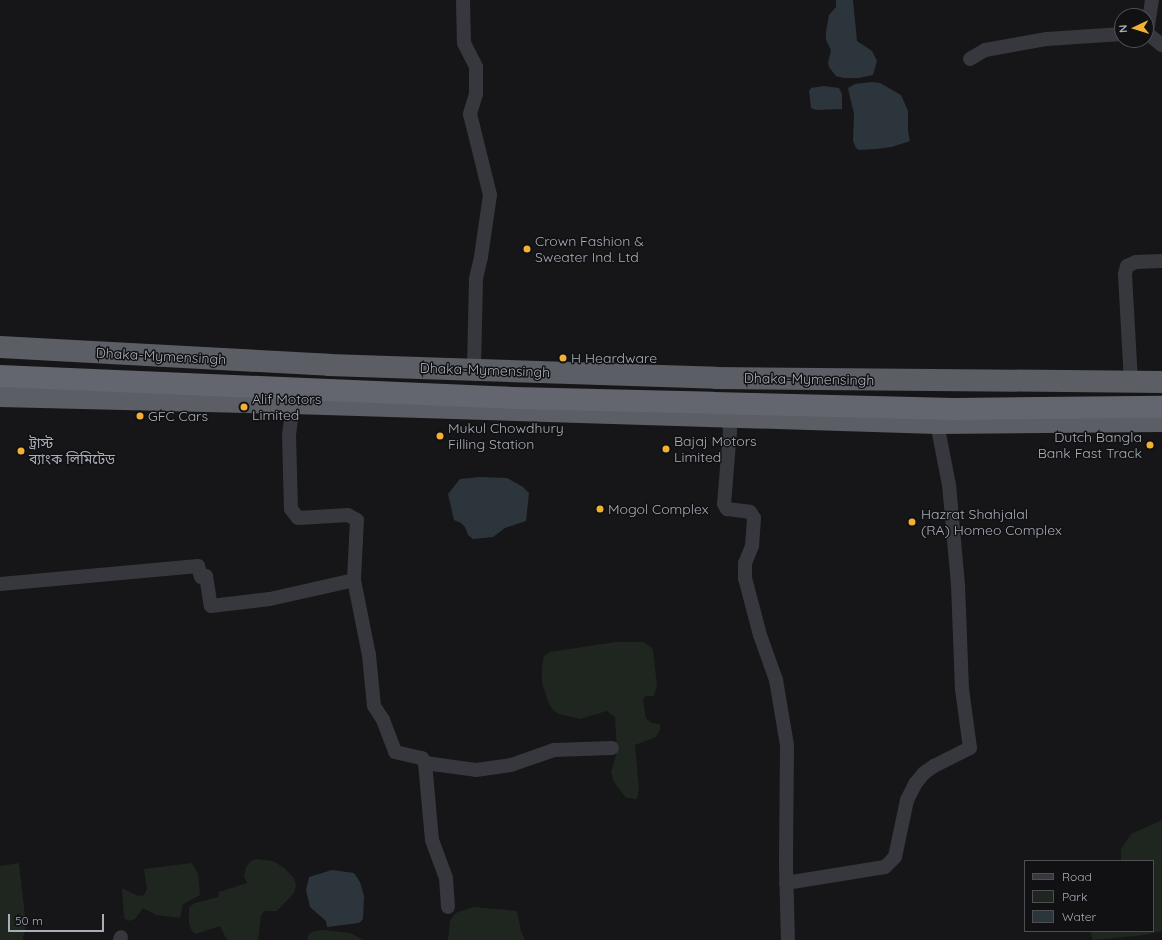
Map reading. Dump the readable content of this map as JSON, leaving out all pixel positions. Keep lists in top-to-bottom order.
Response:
{
  "streets": {
    "highway": ["Dhaka-Mymensingh"]
  },
  "places": [
    "Crown Fashion & Sweater Ind. Ltd",
    "H Heardware",
    "Alif Motors Limited",
    "GFC Cars",
    "Mukul Chowdhury Filling Station",
    "Dutch Bangla Bank Fast Track",
    "Bajaj Motors Limited",
    "ট্রাস্ট ব্যাংক লিমিটেড",
    "Mogol Complex",
    "Hazrat Shahjalal (RA) Homeo Complex"
  ],
  "legend": ["Road", "Park", "Water"],
  "scale_bar": "50 m",
  "north": "left"
}
